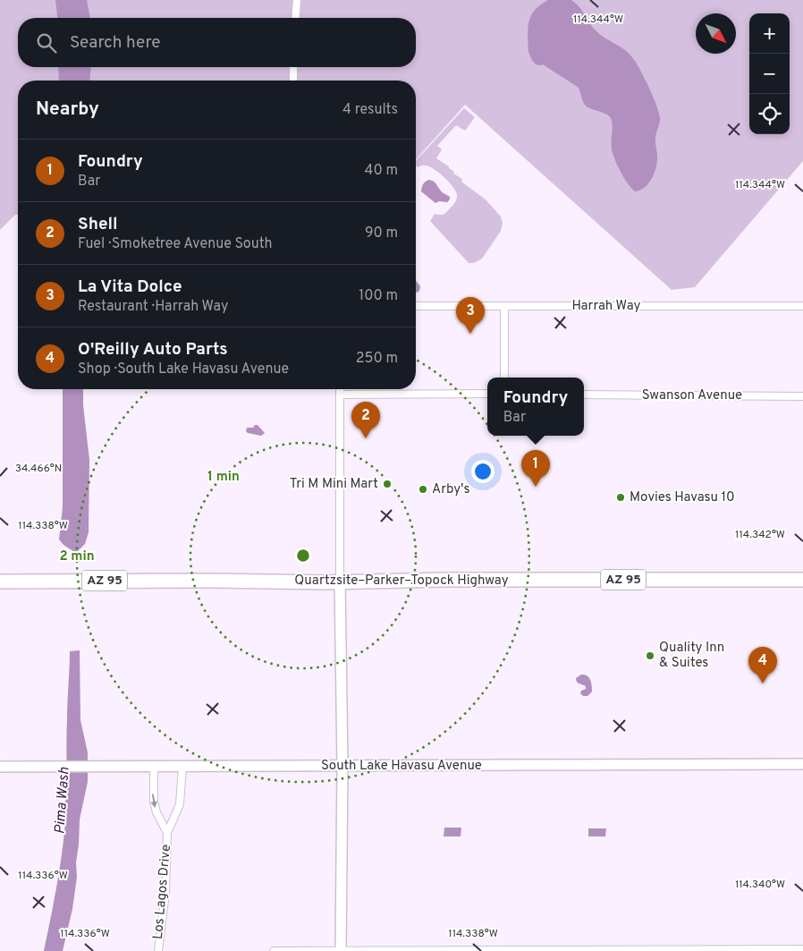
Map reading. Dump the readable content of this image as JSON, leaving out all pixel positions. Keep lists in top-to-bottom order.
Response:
{
  "streets": {
    "highway": ["AZ 95", "Quartzsite–Parker–Topock Highway"],
    "main road": ["South Lake Havasu Avenue"],
    "street": ["Harrah Way", "Swanson Avenue", "Los Lagos Drive"]
  },
  "crossings": [
    ["South Lake Havasu Avenue", "Los Lagos Drive"]
  ],
  "water": ["Pima Wash"],
  "places": [
    "Tri M Mini Mart",
    "Arby's",
    "Movies Havasu 10",
    "Quality Inn & Suites"
  ],
  "north": "bottom right",
  "page": {
    "map_buttons": ["+", "−"],
    "search": "Search here",
    "heading": ["Nearby", "4 results"],
    "list": [
      {
        "mark": "1",
        "name": "Foundry",
        "note": "Bar",
        "value": "40 m"
      },
      {
        "mark": "2",
        "name": "Shell",
        "note": "Fuel · Smoketree Avenue South",
        "value": "90 m"
      },
      {
        "mark": "3",
        "name": "La Vita Dolce",
        "note": "Restaurant · Harrah Way",
        "value": "100 m"
      },
      {
        "mark": "4",
        "name": "O'Reilly Auto Parts",
        "note": "Shop · South Lake Havasu Avenue",
        "value": "250 m"
      }
    ],
    "pins": [
      "3",
      "2",
      "1",
      "4"
    ],
    "popup": ["Foundry", "Bar"]
  },
  "coordinates": [
    "114.344°W",
    "34.466°N",
    "114.338°W",
    "114.342°W",
    "114.336°W",
    "114.340°W"
  ],
  "rings": ["1 min", "2 min"]
}
